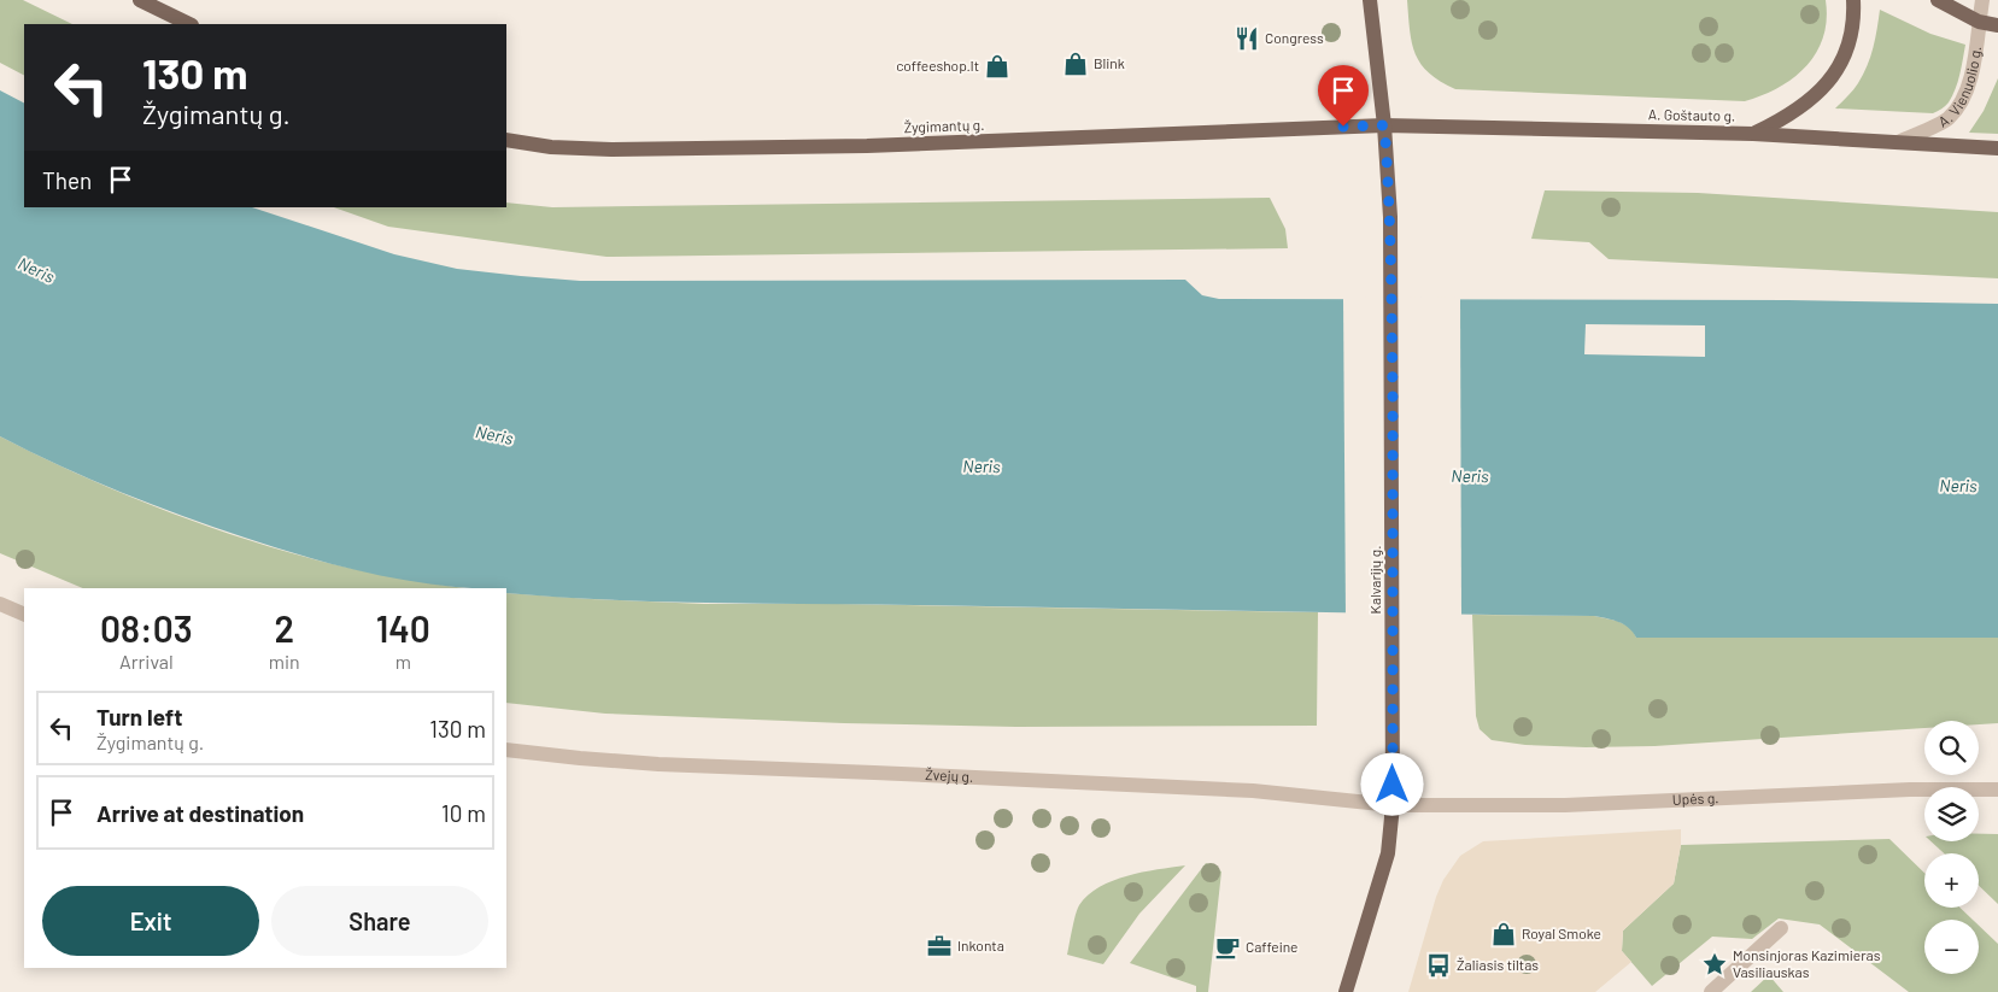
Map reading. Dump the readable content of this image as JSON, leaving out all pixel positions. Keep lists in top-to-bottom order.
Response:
{
  "streets": {
    "main road": ["A. Goštauto g.", "Žygimantų g.", "Kalvarijų g."],
    "street": ["A. Vienuolio g.", "Žvejų g.", "Upės g."]
  },
  "crossings": [
    ["A. Vienuolio g.", "A. Goštauto g."],
    ["A. Goštauto g.", "Žygimantų g."],
    ["A. Goštauto g.", "Kalvarijų g."],
    ["Žygimantų g.", "Kalvarijų g."],
    ["Kalvarijų g.", "Žvejų g."],
    ["Kalvarijų g.", "Upės g."],
    ["Žvejų g.", "Upės g."]
  ],
  "water": ["Neris"],
  "places": {
    "restaurant": ["Congress"],
    "shop": ["Blink", "coffeeshop.lt", "Royal Smoke"],
    "office": ["Inkonta"],
    "cafe": ["Caffeine"],
    "place": ["Monsinjoras Kazimieras Vasiliauskas"],
    "bus stop": ["Žaliasis tiltas"]
  },
  "page": {
    "turn": ["130 m", "Žygimantų g."],
    "then": "Then",
    "eta": [
      "08:03",
      "Arrival",
      "2",
      "min",
      "140",
      "m"
    ],
    "list": [
      {
        "name": "Turn left",
        "note": "Žygimantų g.",
        "value": "130 m"
      },
      {
        "name": "Arrive at destination",
        "value": "10 m"
      }
    ],
    "map_buttons": ["+", "−"],
    "buttons": ["Exit", "Share"]
  }
}
